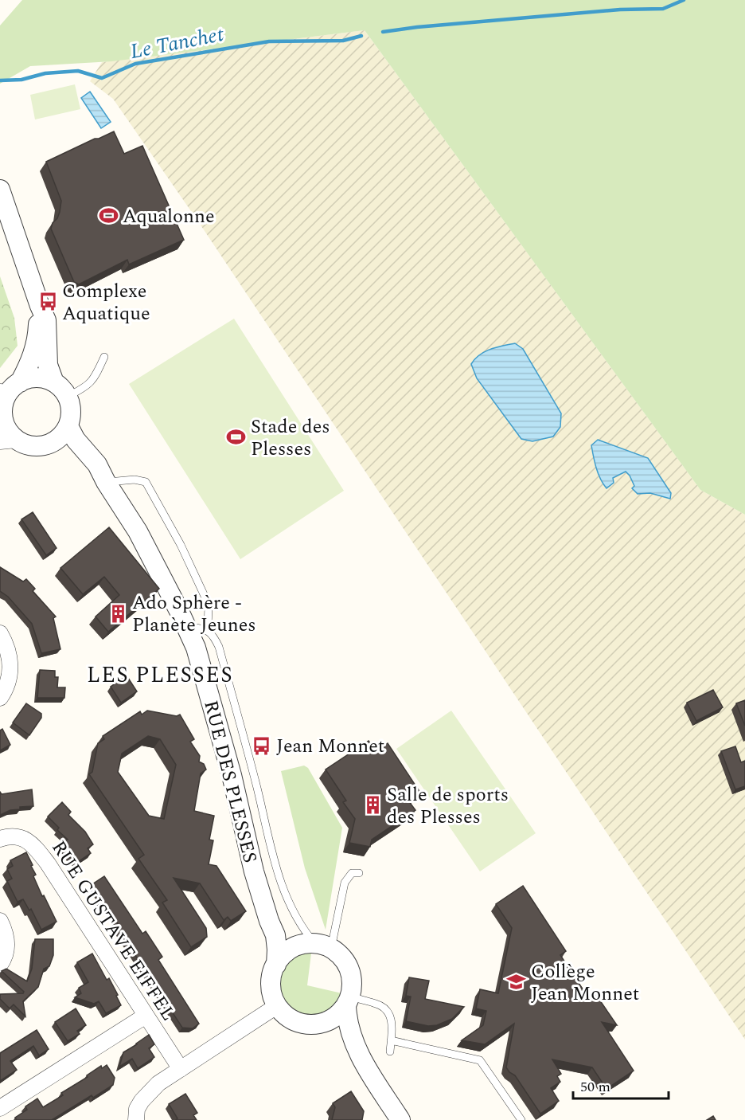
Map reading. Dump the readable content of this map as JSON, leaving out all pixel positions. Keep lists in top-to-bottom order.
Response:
{
  "streets": {
    "street": ["RUE DES PLESSES", "RUE GUSTAVE EIFFEL"]
  },
  "districts": ["LES PLESSES"],
  "water": ["Le Tanchet"],
  "places": {
    "sports": ["Aqualonne", "Stade des Plesses"],
    "bus stop": ["Complexe Aquatique", "Jean Monnet"],
    "building": ["Ado Sphère - Planète Jeunes", "Salle de sports des Plesses"],
    "school or university": ["Collège Jean Monnet"]
  },
  "scale_bar": "50 m"
}
